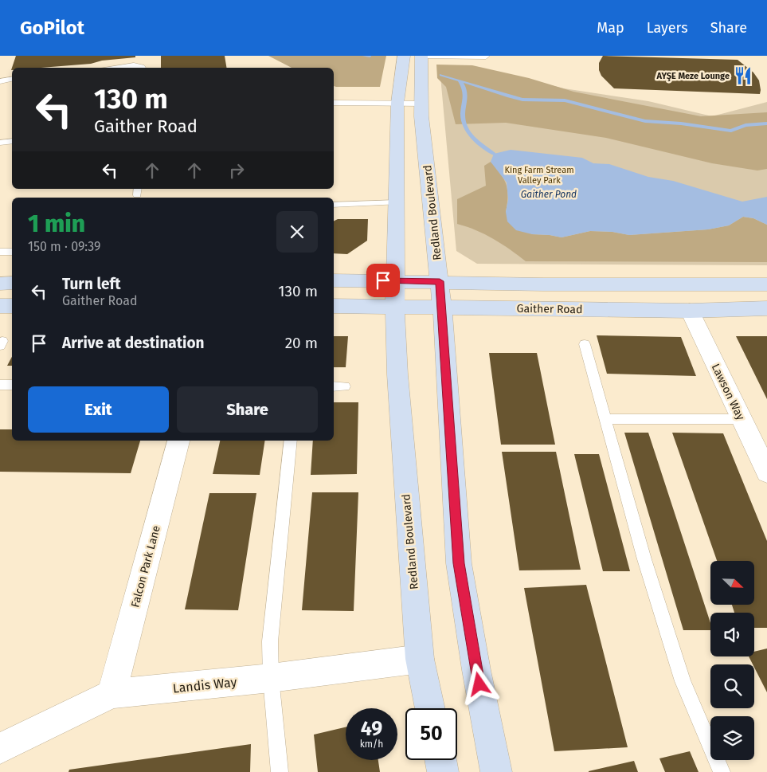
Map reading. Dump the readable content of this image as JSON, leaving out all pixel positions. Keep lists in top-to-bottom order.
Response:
{
  "streets": {
    "main road": ["Redland Boulevard", "Gaither Road"],
    "street": ["Lawson Way", "Falcon Park Lane", "Landis Way"]
  },
  "crossings": [
    ["Redland Boulevard", "Gaither Road"],
    ["Redland Boulevard", "Landis Way"],
    ["Gaither Road", "Lawson Way"],
    ["Falcon Park Lane", "Landis Way"]
  ],
  "water": ["Gaither Pond"],
  "parks": ["King Farm Stream Valley Park"],
  "places": {
    "restaurant": ["AYŞE Meze Lounge"]
  },
  "north": "bottom right",
  "page": {
    "header": "GoPilot",
    "nav": ["Map", "Layers", "Share"],
    "turn": ["130 m", "Gaither Road"],
    "heading": ["1 min", "150 m · 09:39"],
    "list": [
      {
        "name": "Turn left",
        "note": "Gaither Road",
        "value": "130 m"
      },
      {
        "name": "Arrive at destination",
        "value": "20 m"
      }
    ],
    "buttons": ["Exit", "Share"],
    "speed": "49 km/h",
    "limit": "50"
  }
}
